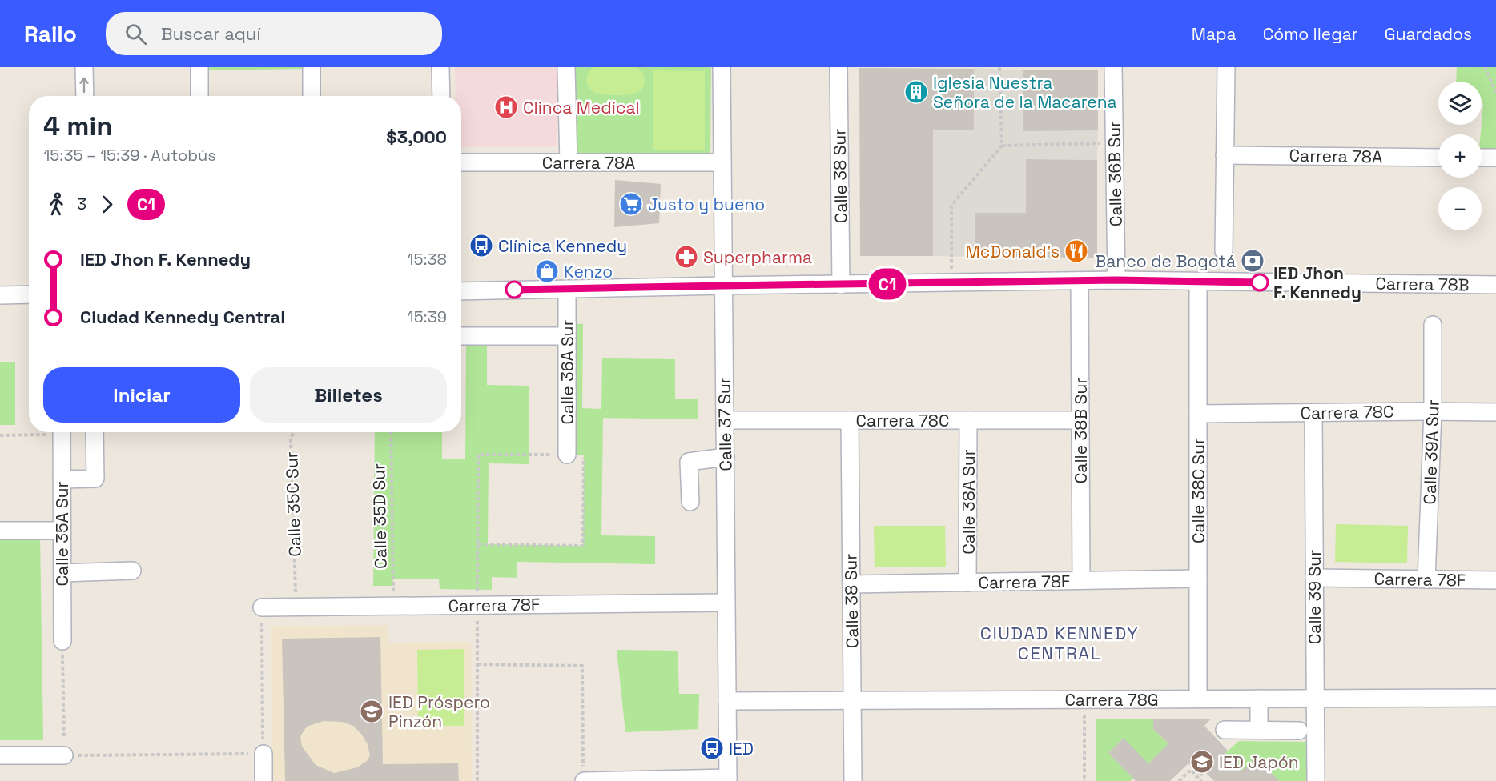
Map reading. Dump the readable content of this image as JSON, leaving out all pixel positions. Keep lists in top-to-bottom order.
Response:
{
  "streets": {
    "street": [
      "Carrera 78A",
      "Calle 36B Sur",
      "Calle 38 Sur",
      "Carrera 78B",
      "Calle 36A Sur",
      "Carrera 78C",
      "Calle 37 Sur",
      "Calle 38B Sur",
      "Calle 39A Sur",
      "Calle 38C Sur",
      "Calle 38A Sur",
      "Calle 35A Sur",
      "Carrera 78F",
      "Calle 39 Sur",
      "Carrera 78G"
    ],
    "path": ["Calle 35C Sur", "Calle 35D Sur"]
  },
  "crossings": [
    ["Carrera 78A", "Calle 37 Sur"],
    ["Calle 36B Sur", "Carrera 78B"],
    ["Calle 38 Sur", "Carrera 78B"],
    ["Calle 38 Sur", "Carrera 78C"],
    ["Calle 38 Sur", "Carrera 78F"],
    ["Calle 38 Sur", "Carrera 78G"],
    ["Carrera 78B", "Calle 36A Sur"],
    ["Carrera 78B", "Calle 37 Sur"],
    ["Carrera 78B", "Calle 38B Sur"],
    ["Carrera 78B", "Calle 38C Sur"],
    ["Carrera 78C", "Calle 37 Sur"],
    ["Carrera 78C", "Calle 38B Sur"],
    ["Carrera 78C", "Calle 39A Sur"],
    ["Carrera 78C", "Calle 38C Sur"],
    ["Carrera 78C", "Calle 38A Sur"],
    ["Carrera 78C", "Calle 39 Sur"],
    ["Calle 37 Sur", "Carrera 78F"],
    ["Calle 37 Sur", "Carrera 78G"],
    ["Calle 38B Sur", "Carrera 78F"],
    ["Calle 39A Sur", "Carrera 78F"],
    ["Calle 38C Sur", "Carrera 78F"],
    ["Calle 38C Sur", "Carrera 78G"],
    ["Calle 38A Sur", "Carrera 78F"],
    ["Calle 35C Sur", "Carrera 78F"],
    ["Calle 35D Sur", "Carrera 78F"],
    ["Carrera 78F", "Calle 39 Sur"],
    ["Calle 39 Sur", "Carrera 78G"]
  ],
  "districts": ["CIUDAD KENNEDY CENTRAL"],
  "places": {
    "building": ["Iglesia Nuestra Señora de la Macarena"],
    "hospital": ["Clinca Medical"],
    "supermarket": ["Justo y bueno"],
    "bus stop": ["Clínica Kennedy", "IED"],
    "restaurant": ["McDonald's"],
    "pharmacy": ["Superpharma"],
    "bank": ["Banco de Bogotá"],
    "shop": ["Kenzo"],
    "other": ["IED Jhon F. Kennedy"],
    "school or university": ["IED Próspero Pinzón", "IED Japón"]
  },
  "lines": ["bus line C1"],
  "page": {
    "header": "Railo",
    "search": "Buscar aquí",
    "nav": ["Mapa", "Cómo llegar", "Guardados"],
    "on_map": "C1",
    "map_buttons": ["+", "−"],
    "heading": ["4 min", "15:35 – 15:39 · Autobús", "$3,000"],
    "legs": ["3", "C1"],
    "list": [
      {
        "name": "IED Jhon F. Kennedy",
        "value": "15:38"
      },
      {
        "name": "Ciudad Kennedy Central",
        "value": "15:39"
      }
    ],
    "buttons": ["Iniciar", "Billetes"]
  }
}
